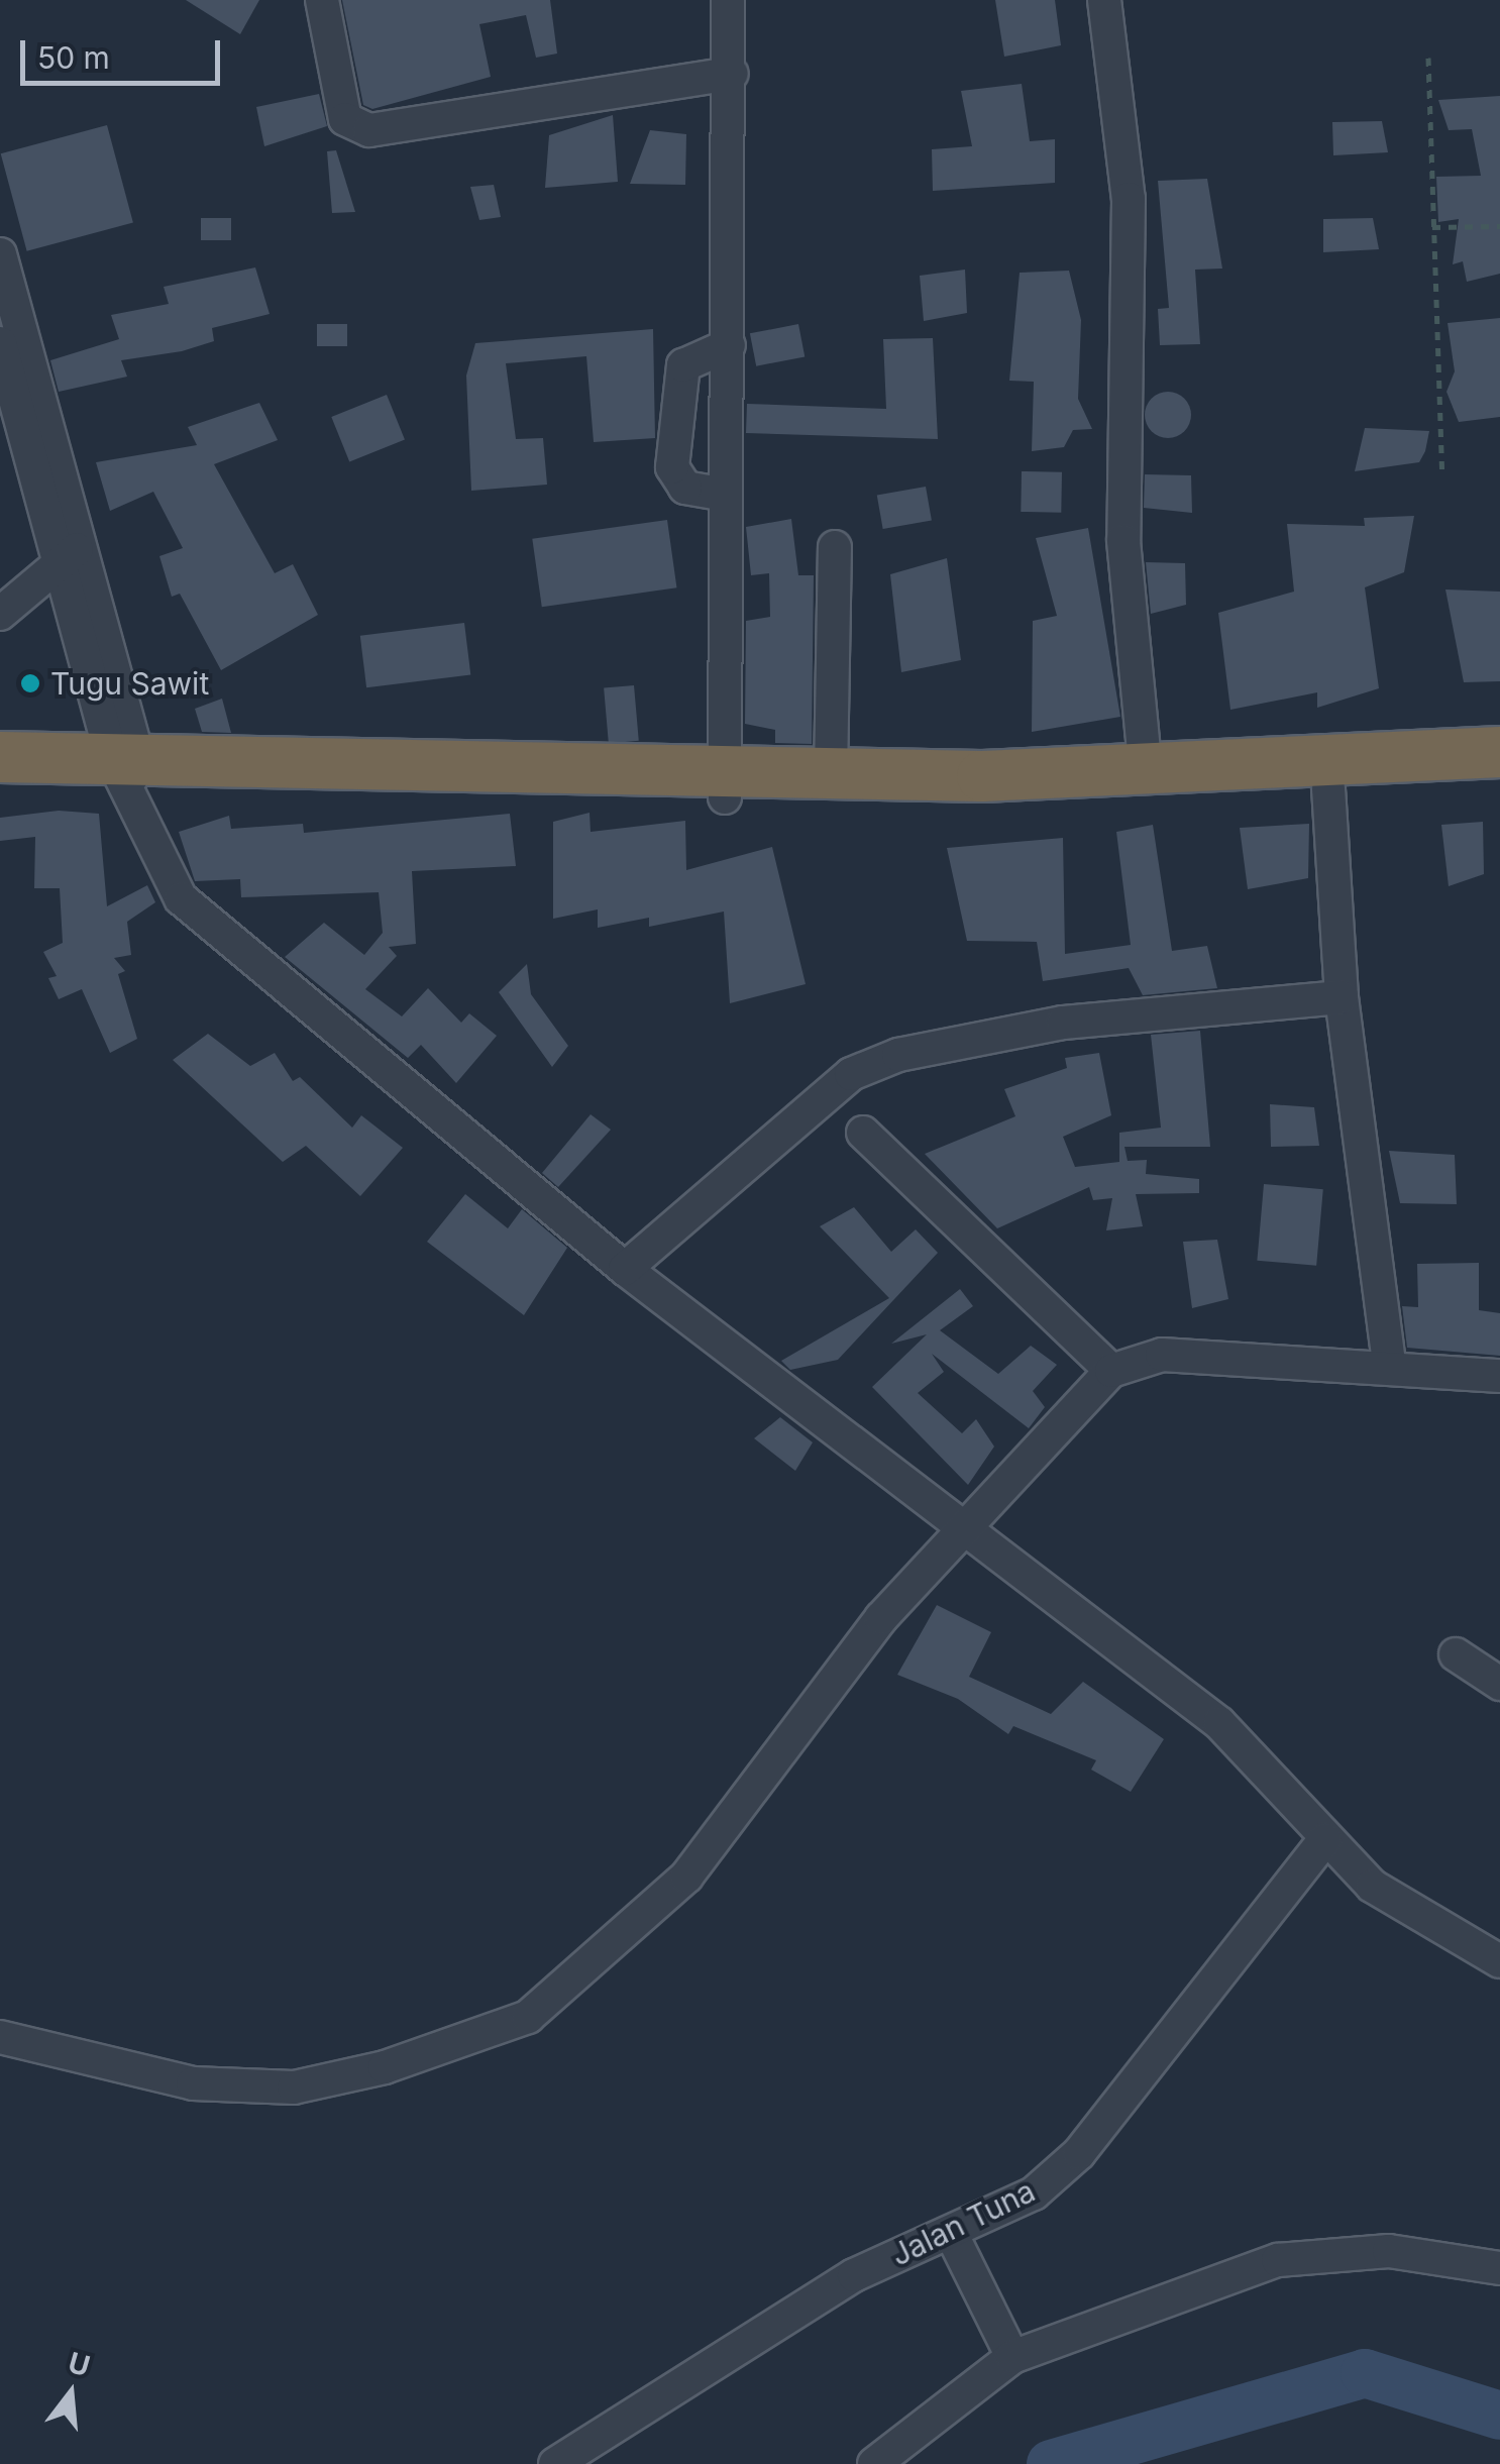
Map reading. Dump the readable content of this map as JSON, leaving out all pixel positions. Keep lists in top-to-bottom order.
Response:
{
  "streets": {
    "street": ["Jalan Tuna"]
  },
  "places": ["Tugu Sawit"],
  "scale_bar": "50 m",
  "north": "top"
}
